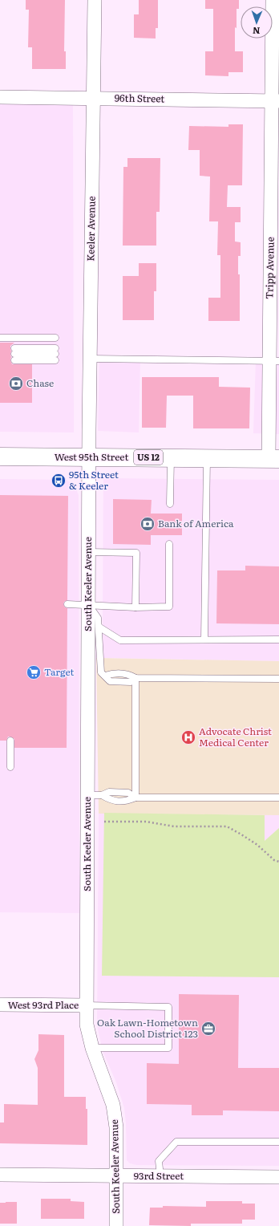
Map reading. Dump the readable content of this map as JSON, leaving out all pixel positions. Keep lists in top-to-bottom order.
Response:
{
  "streets": {
    "main road": ["West 95th Street", "US 12"],
    "street": [
      "96th Street",
      "Keeler Avenue",
      "Tripp Avenue",
      "South Keeler Avenue",
      "West 93rd Place",
      "93rd Street"
    ]
  },
  "crossings": [
    ["96th Street", "Keeler Avenue"],
    ["96th Street", "Tripp Avenue"],
    ["Keeler Avenue", "West 95th Street"],
    ["Keeler Avenue", "South Keeler Avenue"],
    ["Tripp Avenue", "West 95th Street"],
    ["West 95th Street", "South Keeler Avenue"],
    ["South Keeler Avenue", "West 93rd Place"],
    ["South Keeler Avenue", "93rd Street"]
  ],
  "places": {
    "bank": ["Chase", "Bank of America"],
    "bus stop": ["95th Street & Keeler"],
    "supermarket": ["Target"],
    "hospital": ["Advocate Christ Medical Center"],
    "office": ["Oak Lawn-Hometown School District 123"]
  },
  "north": "bottom"
}
